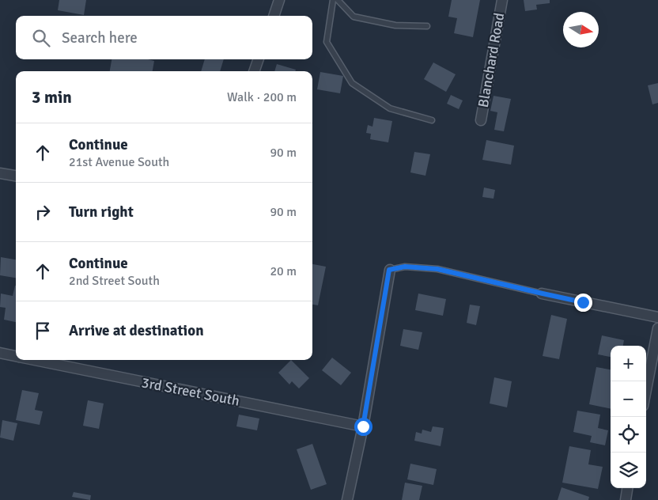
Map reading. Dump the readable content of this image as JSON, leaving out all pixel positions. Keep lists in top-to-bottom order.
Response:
{
  "streets": {
    "street": ["Blanchard Road", "3rd Street South"]
  },
  "north": "right",
  "page": {
    "search": "Search here",
    "heading": ["3 min", "Walk · 200 m"],
    "list": [
      ["Continue", "21st Avenue South", "90 m"],
      ["Turn right", "90 m"],
      ["Continue", "2nd Street South", "20 m"],
      "Arrive at destination"
    ],
    "map_buttons": ["+", "−"]
  }
}
